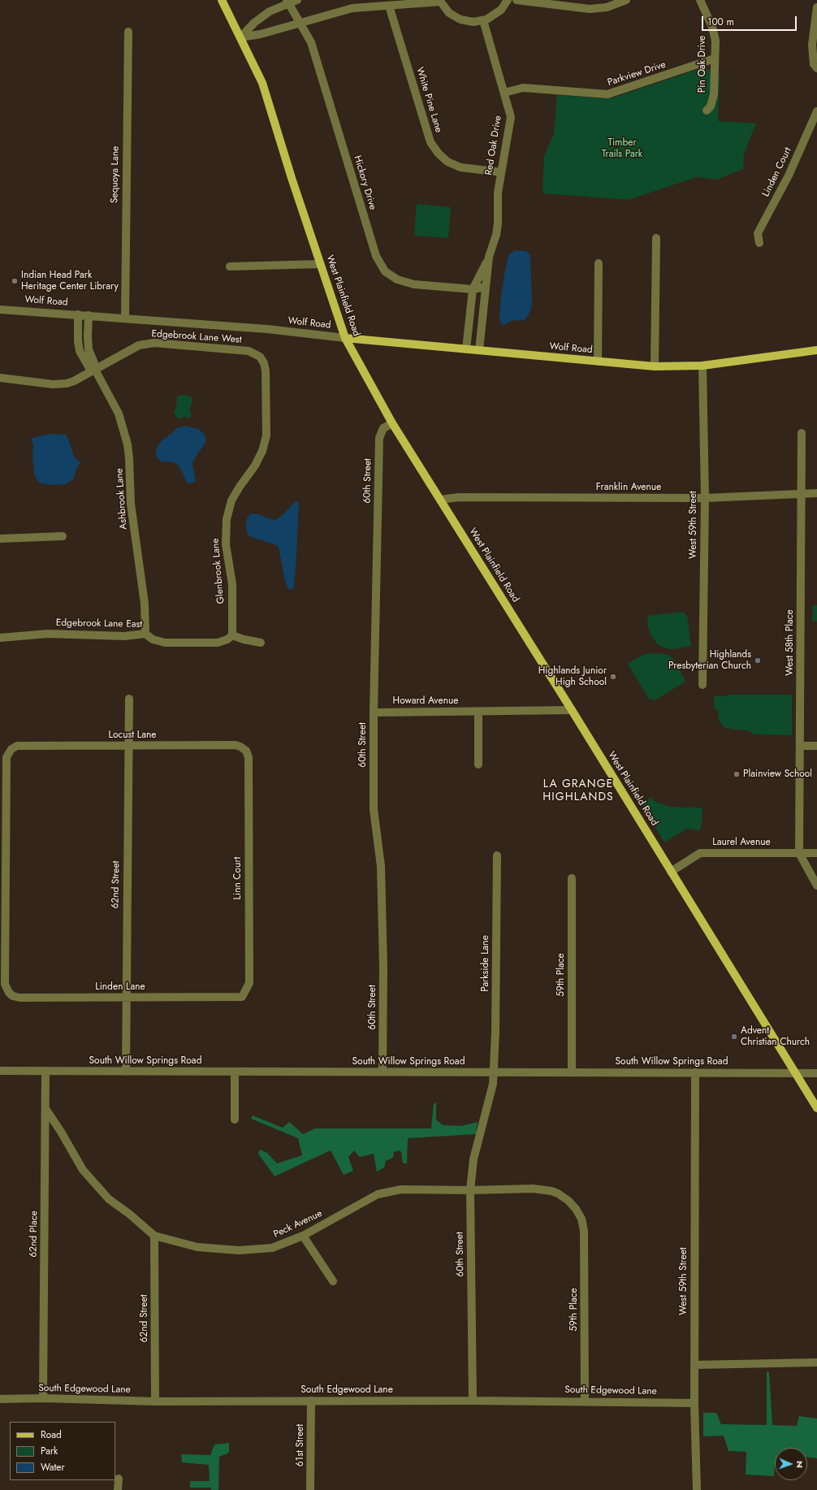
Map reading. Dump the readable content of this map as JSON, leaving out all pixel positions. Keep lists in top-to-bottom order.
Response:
{
  "streets": {
    "main road": ["West Plainfield Road", "Wolf Road"],
    "street": [
      "Pin Oak Drive",
      "Parkview Drive",
      "White Pine Lane",
      "Red Oak Drive",
      "Linden Court",
      "Sequoya Lane",
      "Hickory Drive",
      "Edgebrook Lane West",
      "60th Street",
      "Franklin Avenue",
      "Ashbrook Lane",
      "West 59th Street",
      "Glenbrook Lane",
      "Edgebrook Lane East",
      "West 58th Place",
      "Howard Avenue",
      "Locust Lane",
      "Laurel Avenue",
      "Linn Court",
      "62nd Street",
      "Parkside Lane",
      "59th Place",
      "Linden Lane",
      "South Willow Springs Road",
      "Peck Avenue",
      "62nd Place",
      "South Edgewood Lane",
      "61st Street"
    ]
  },
  "crossings": [
    ["Pin Oak Drive", "Parkview Drive"],
    ["Parkview Drive", "Red Oak Drive"],
    ["White Pine Lane", "Red Oak Drive"],
    ["Red Oak Drive", "Hickory Drive"],
    ["Red Oak Drive", "Wolf Road"],
    ["Sequoya Lane", "Wolf Road"],
    ["West Plainfield Road", "Wolf Road"],
    ["West Plainfield Road", "60th Street"],
    ["West Plainfield Road", "Franklin Avenue"],
    ["West Plainfield Road", "Howard Avenue"],
    ["West Plainfield Road", "Laurel Avenue"],
    ["West Plainfield Road", "South Willow Springs Road"],
    ["Wolf Road", "Ashbrook Lane"],
    ["Wolf Road", "West 59th Street"],
    ["Edgebrook Lane West", "Ashbrook Lane"],
    ["Edgebrook Lane West", "Glenbrook Lane"],
    ["60th Street", "Howard Avenue"],
    ["60th Street", "Parkside Lane"],
    ["60th Street", "South Willow Springs Road"],
    ["60th Street", "Peck Avenue"],
    ["60th Street", "South Edgewood Lane"],
    ["Franklin Avenue", "West 59th Street"],
    ["Franklin Avenue", "West 58th Place"],
    ["Ashbrook Lane", "Edgebrook Lane East"],
    ["West 59th Street", "South Willow Springs Road"],
    ["West 59th Street", "South Edgewood Lane"],
    ["Glenbrook Lane", "Edgebrook Lane East"],
    ["West 58th Place", "Laurel Avenue"],
    ["Locust Lane", "Linn Court"],
    ["Locust Lane", "62nd Street"],
    ["Locust Lane", "Linden Lane"],
    ["Linn Court", "Linden Lane"],
    ["62nd Street", "Linden Lane"],
    ["62nd Street", "South Willow Springs Road"],
    ["62nd Street", "Peck Avenue"],
    ["62nd Street", "South Edgewood Lane"],
    ["Parkside Lane", "South Willow Springs Road"],
    ["59th Place", "South Willow Springs Road"],
    ["59th Place", "Peck Avenue"],
    ["59th Place", "South Edgewood Lane"],
    ["South Willow Springs Road", "62nd Place"],
    ["Peck Avenue", "62nd Place"],
    ["62nd Place", "South Edgewood Lane"],
    ["South Edgewood Lane", "61st Street"]
  ],
  "districts": ["LA GRANGE HIGHLANDS"],
  "parks": ["Timber Trails Park"],
  "places": [
    "Indian Head Park Heritage Center Library",
    "Highlands Presbyterian Church",
    "Highlands Junior High School",
    "Plainview School",
    "Advent Christian Church"
  ],
  "legend": ["Road", "Park", "Water"],
  "scale_bar": "100 m",
  "north": "right"
}
